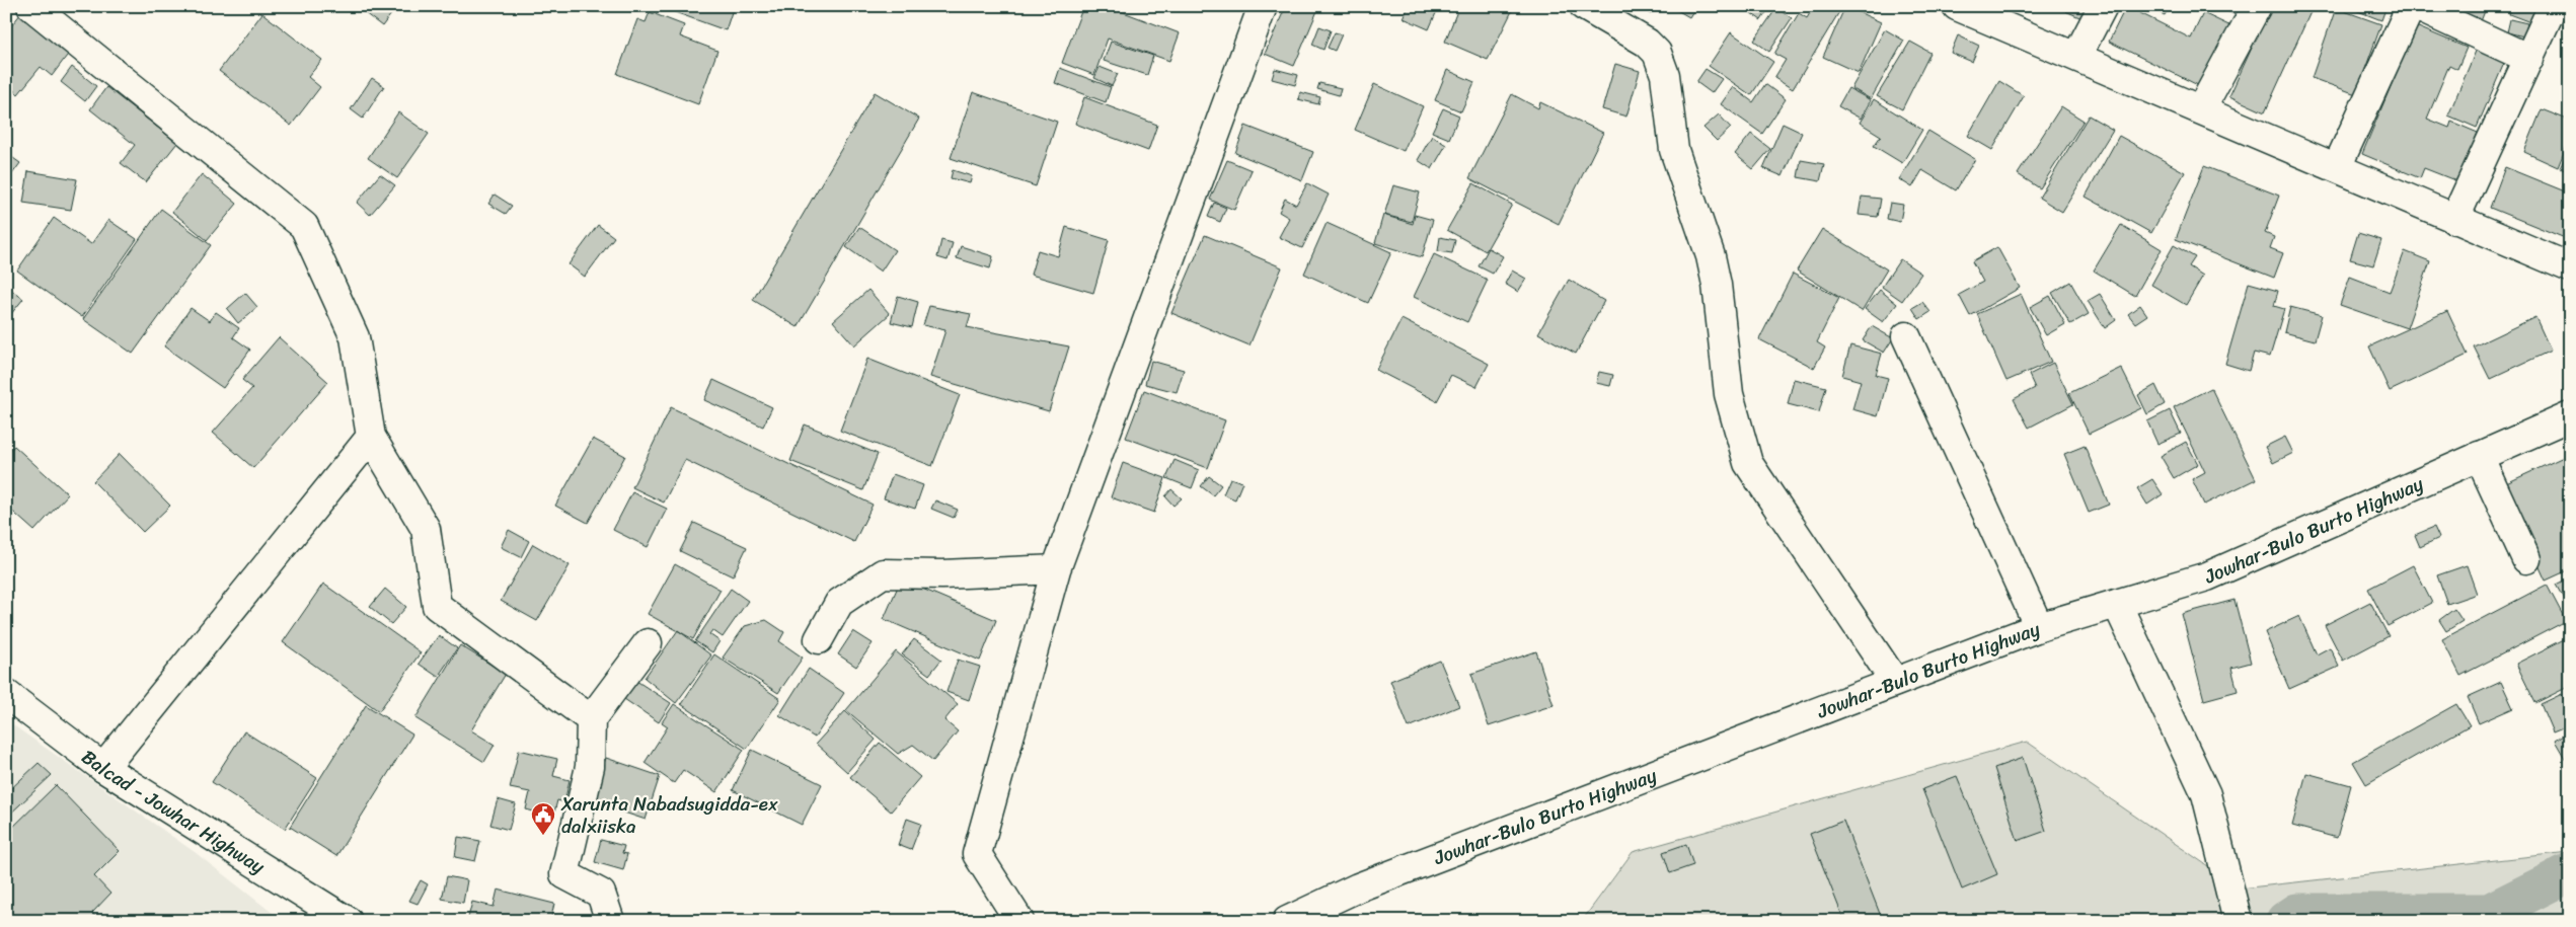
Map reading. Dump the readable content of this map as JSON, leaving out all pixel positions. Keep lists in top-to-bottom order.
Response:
{
  "streets": {
    "street": ["Jowhar-Bulo Burto Highway", "Balcad - Jowhar Highway"]
  },
  "places": {
    "public building": ["Xarunta Nabadsugidda-ex dalxiiska"]
  }
}
